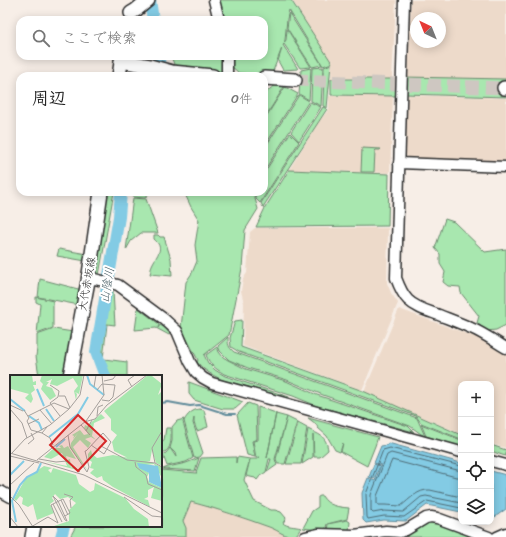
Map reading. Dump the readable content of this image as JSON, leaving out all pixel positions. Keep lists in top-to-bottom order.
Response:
{
  "streets": {
    "main road": ["大代赤坂線"]
  },
  "water": ["山陰川"],
  "north": "top left",
  "page": {
    "search": "ここで検索",
    "heading": ["周辺", "0件"],
    "map_buttons": ["+", "−"]
  }
}
